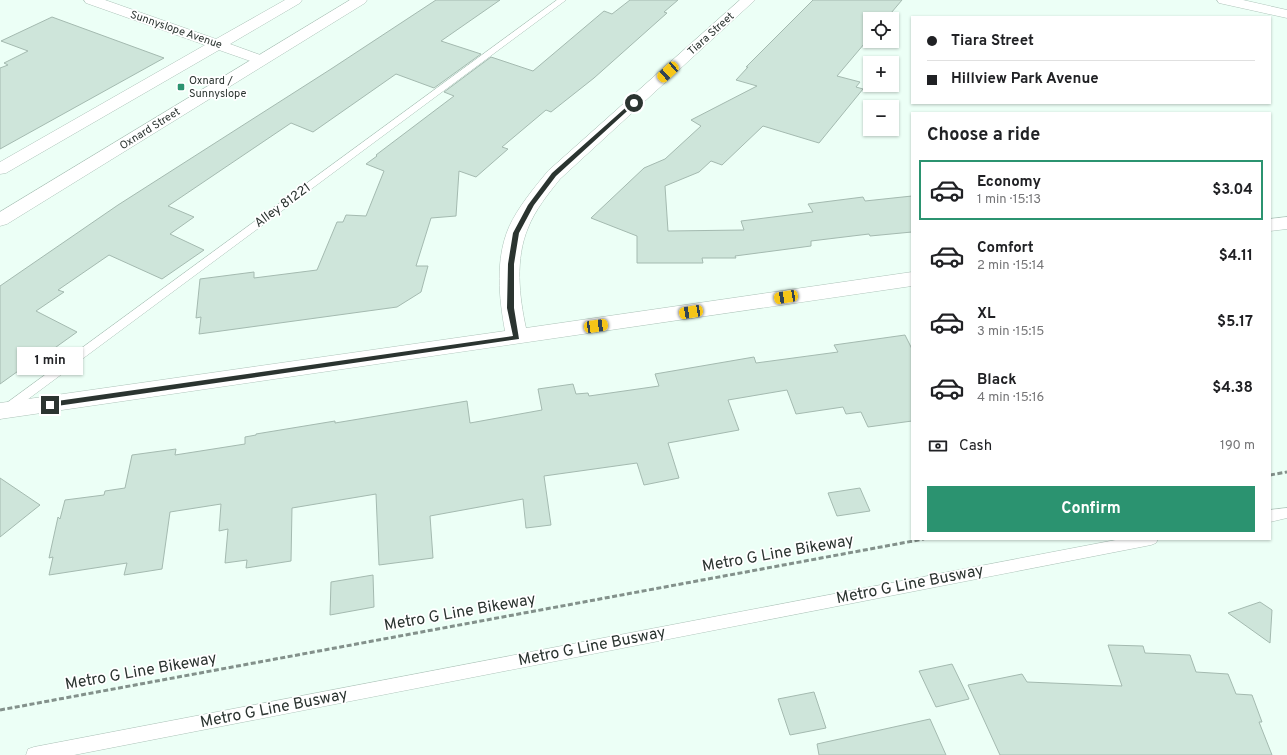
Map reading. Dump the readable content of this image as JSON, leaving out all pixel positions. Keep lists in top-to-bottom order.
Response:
{
  "streets": {
    "street": ["Sunnyslope Avenue", "Tiara Street", "Oxnard Street"],
    "lane": ["Alley 81221", "Metro G Line Busway"],
    "path": ["Metro G Line Bikeway"]
  },
  "crossings": [
    ["Sunnyslope Avenue", "Oxnard Street"]
  ],
  "places": {
    "transit": ["Oxnard / Sunnyslope"]
  },
  "page": {
    "map_buttons": ["+", "−"],
    "banner": ["Tiara Street", "Hillview Park Avenue"],
    "heading": "Choose a ride",
    "list": [
      {
        "name": "Economy",
        "note": "1 min · 15:13",
        "value": "$3.04"
      },
      {
        "name": "Comfort",
        "note": "2 min · 15:14",
        "value": "$4.11"
      },
      {
        "name": "XL",
        "note": "3 min · 15:15",
        "value": "$5.17"
      },
      {
        "name": "Black",
        "note": "4 min · 15:16",
        "value": "$4.38"
      }
    ],
    "bubble": "1 min",
    "pay": ["Cash", "190 m"],
    "buttons": "Confirm"
  }
}
